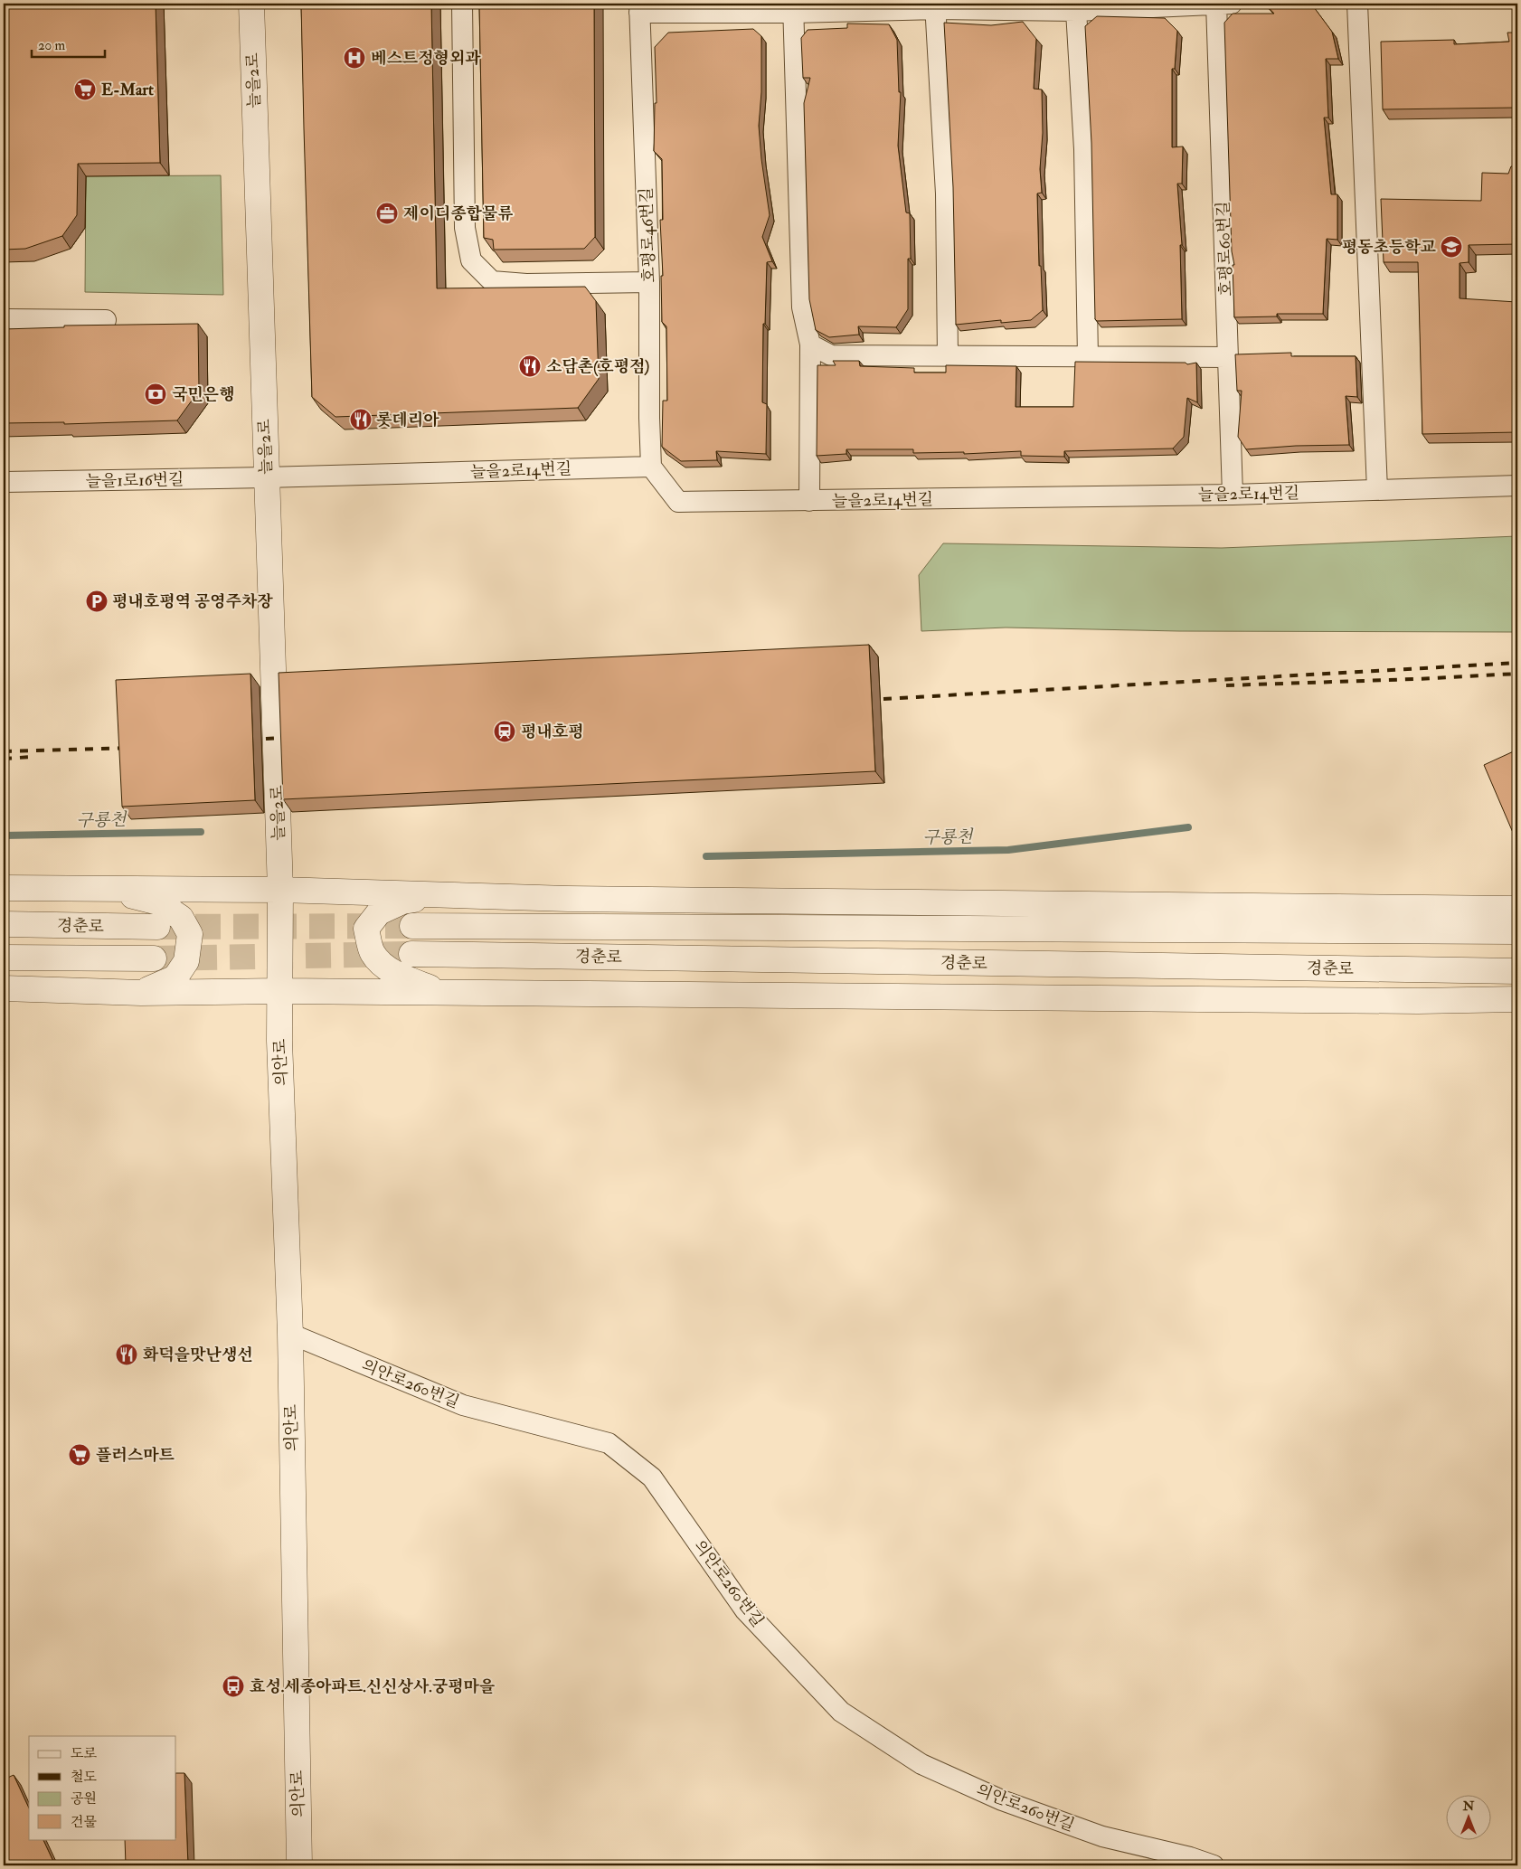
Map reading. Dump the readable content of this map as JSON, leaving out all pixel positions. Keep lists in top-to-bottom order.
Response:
{
  "streets": {
    "street": [
      "늘을2로",
      "호평로46번길",
      "호평로60번길",
      "늘을2로14번길",
      "늘을1로16번길",
      "경춘로",
      "의안로",
      "의안로260번길"
    ]
  },
  "crossings": [
    ["늘을2로", "늘을2로14번길"],
    ["늘을2로", "늘을1로16번길"],
    ["늘을2로", "의안로"],
    ["호평로46번길", "늘을2로14번길"],
    ["호평로60번길", "늘을2로14번길"],
    ["늘을2로14번길", "늘을1로16번길"],
    ["의안로", "의안로260번길"]
  ],
  "water": ["구룡천"],
  "places": {
    "hospital": ["베스트정형외과"],
    "supermarket": ["E-Mart", "플러스마트"],
    "office": ["제이디종합물류"],
    "school or university": ["평동초등학교"],
    "restaurant": ["소담촌(호평점)", "롯데리아", "화덕을맛난생선"],
    "bank": ["국민은행"],
    "parking": ["평내호평역 공영주차장"],
    "station": ["평내호평"],
    "bus stop": ["효성.세종아파트.신신상사.궁평마을"]
  },
  "legend": [
    "도로",
    "철도",
    "공원",
    "건물"
  ],
  "scale_bar": "20 m",
  "north": "top"
}
